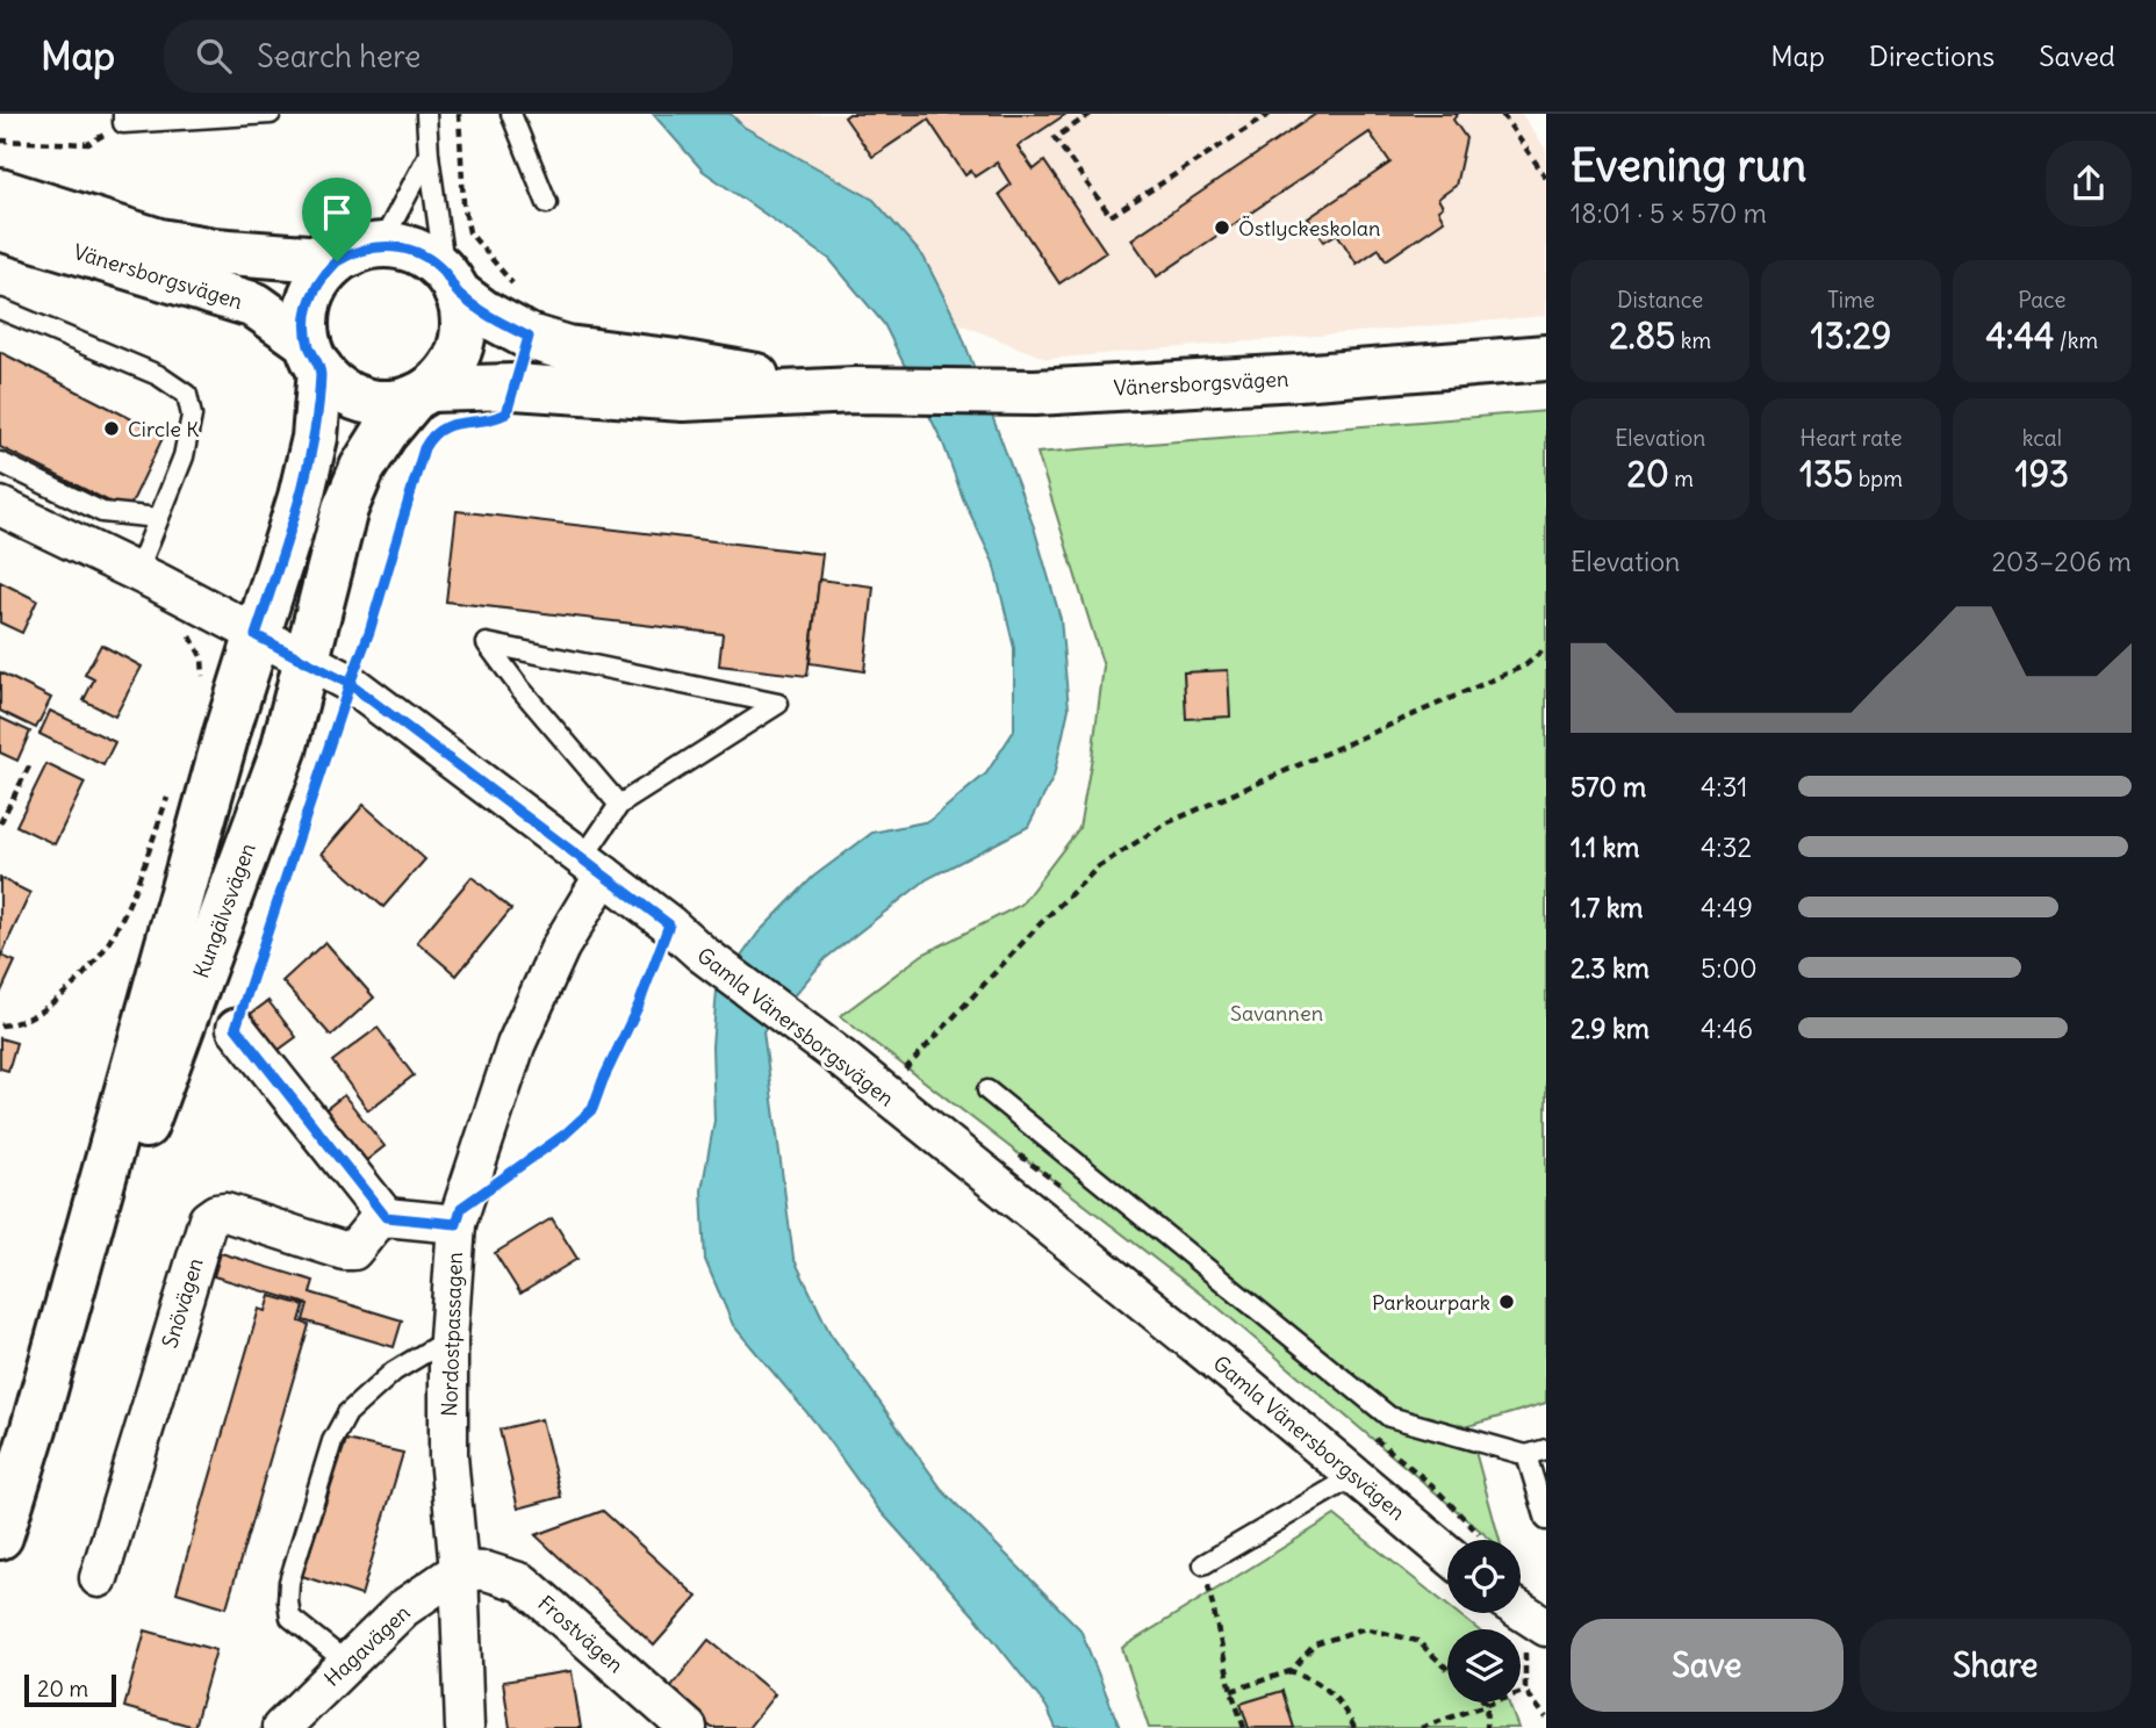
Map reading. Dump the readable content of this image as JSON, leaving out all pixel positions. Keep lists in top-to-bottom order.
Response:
{
  "streets": {
    "main road": ["Vänersborgsvägen", "Kungälvsvägen"],
    "street": [
      "Gamla Vänersborgsvägen",
      "Snövägen",
      "Nordostpassagen",
      "Frostvägen",
      "Hagavägen"
    ]
  },
  "crossings": [
    ["Vänersborgsvägen", "Kungälvsvägen"],
    ["Kungälvsvägen", "Gamla Vänersborgsvägen"],
    ["Gamla Vänersborgsvägen", "Nordostpassagen"],
    ["Nordostpassagen", "Frostvägen"],
    ["Nordostpassagen", "Hagavägen"],
    ["Frostvägen", "Hagavägen"]
  ],
  "parks": ["Savannen"],
  "places": ["Östlyckeskolan", "Circle K", "Parkourpark"],
  "scale_bar": "20 m",
  "page": {
    "header": "Map",
    "search": "Search here",
    "nav": ["Map", "Directions", "Saved"],
    "heading": ["Evening run", "18:01 · 5 × 570 m"],
    "stats": [
      ["Distance", "2.85 km"],
      ["Time", "13:29"],
      ["Pace", "4:44 /km"],
      ["Elevation", "20 m"],
      ["Heart rate", "135 bpm"],
      ["kcal", "193"]
    ],
    "chart": ["Elevation", "203–206 m"],
    "list": [
      {
        "name": "570 m",
        "note": "4:31"
      },
      {
        "name": "1.1 km",
        "note": "4:32"
      },
      {
        "name": "1.7 km",
        "note": "4:49"
      },
      {
        "name": "2.3 km",
        "note": "5:00"
      },
      {
        "name": "2.9 km",
        "note": "4:46"
      }
    ],
    "buttons": ["Save", "Share"],
    "scale": "20 m"
  }
}
